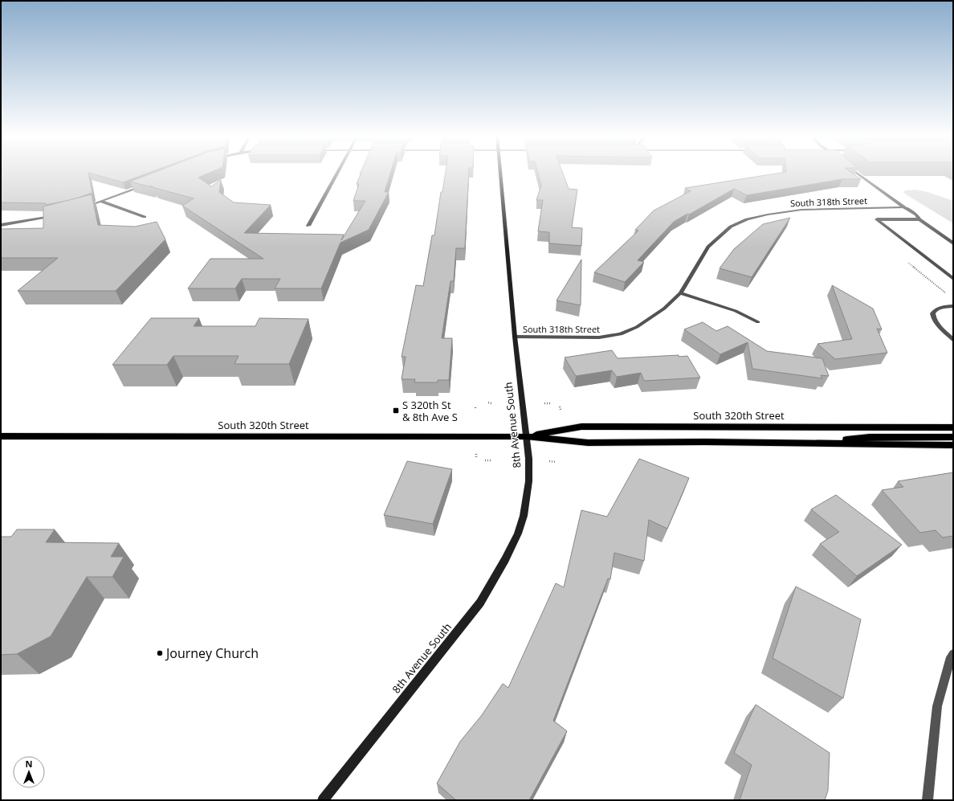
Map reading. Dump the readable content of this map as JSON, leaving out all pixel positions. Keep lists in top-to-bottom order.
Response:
{
  "streets": {
    "main road": ["South 320th Street"],
    "street": ["South 318th Street", "8th Avenue South"]
  },
  "crossings": [
    ["South 318th Street", "8th Avenue South"],
    ["South 320th Street", "8th Avenue South"]
  ],
  "places": {
    "transit": ["S 320th St & 8th Ave S"],
    "other": ["Journey Church"]
  },
  "north": "top"
}
